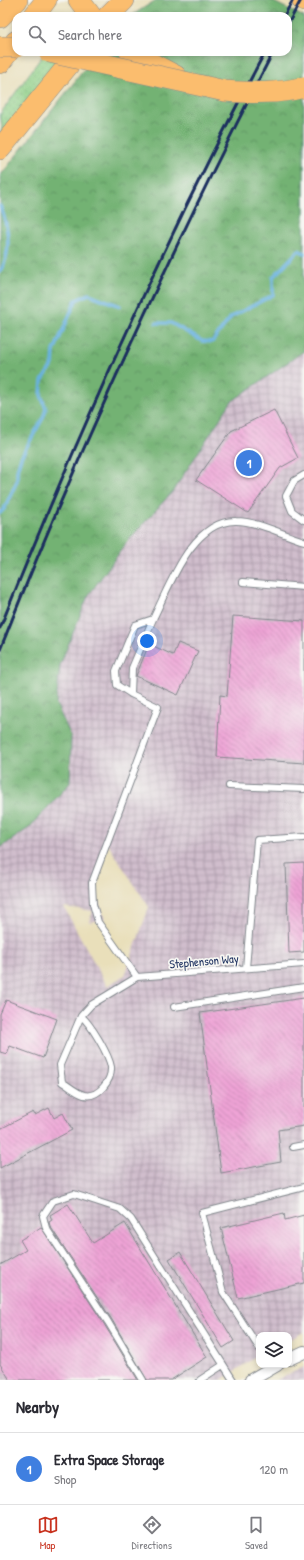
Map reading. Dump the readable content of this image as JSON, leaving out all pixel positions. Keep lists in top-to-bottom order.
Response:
{
  "streets": {
    "lane": ["Stephenson Way"]
  },
  "page": {
    "search": "Search here",
    "pins": "1",
    "heading": "Nearby",
    "list": [
      {
        "mark": "1",
        "name": "Extra Space Storage",
        "note": "Shop",
        "value": "120 m"
      }
    ],
    "nav": ["Map", "Directions", "Saved"]
  }
}
